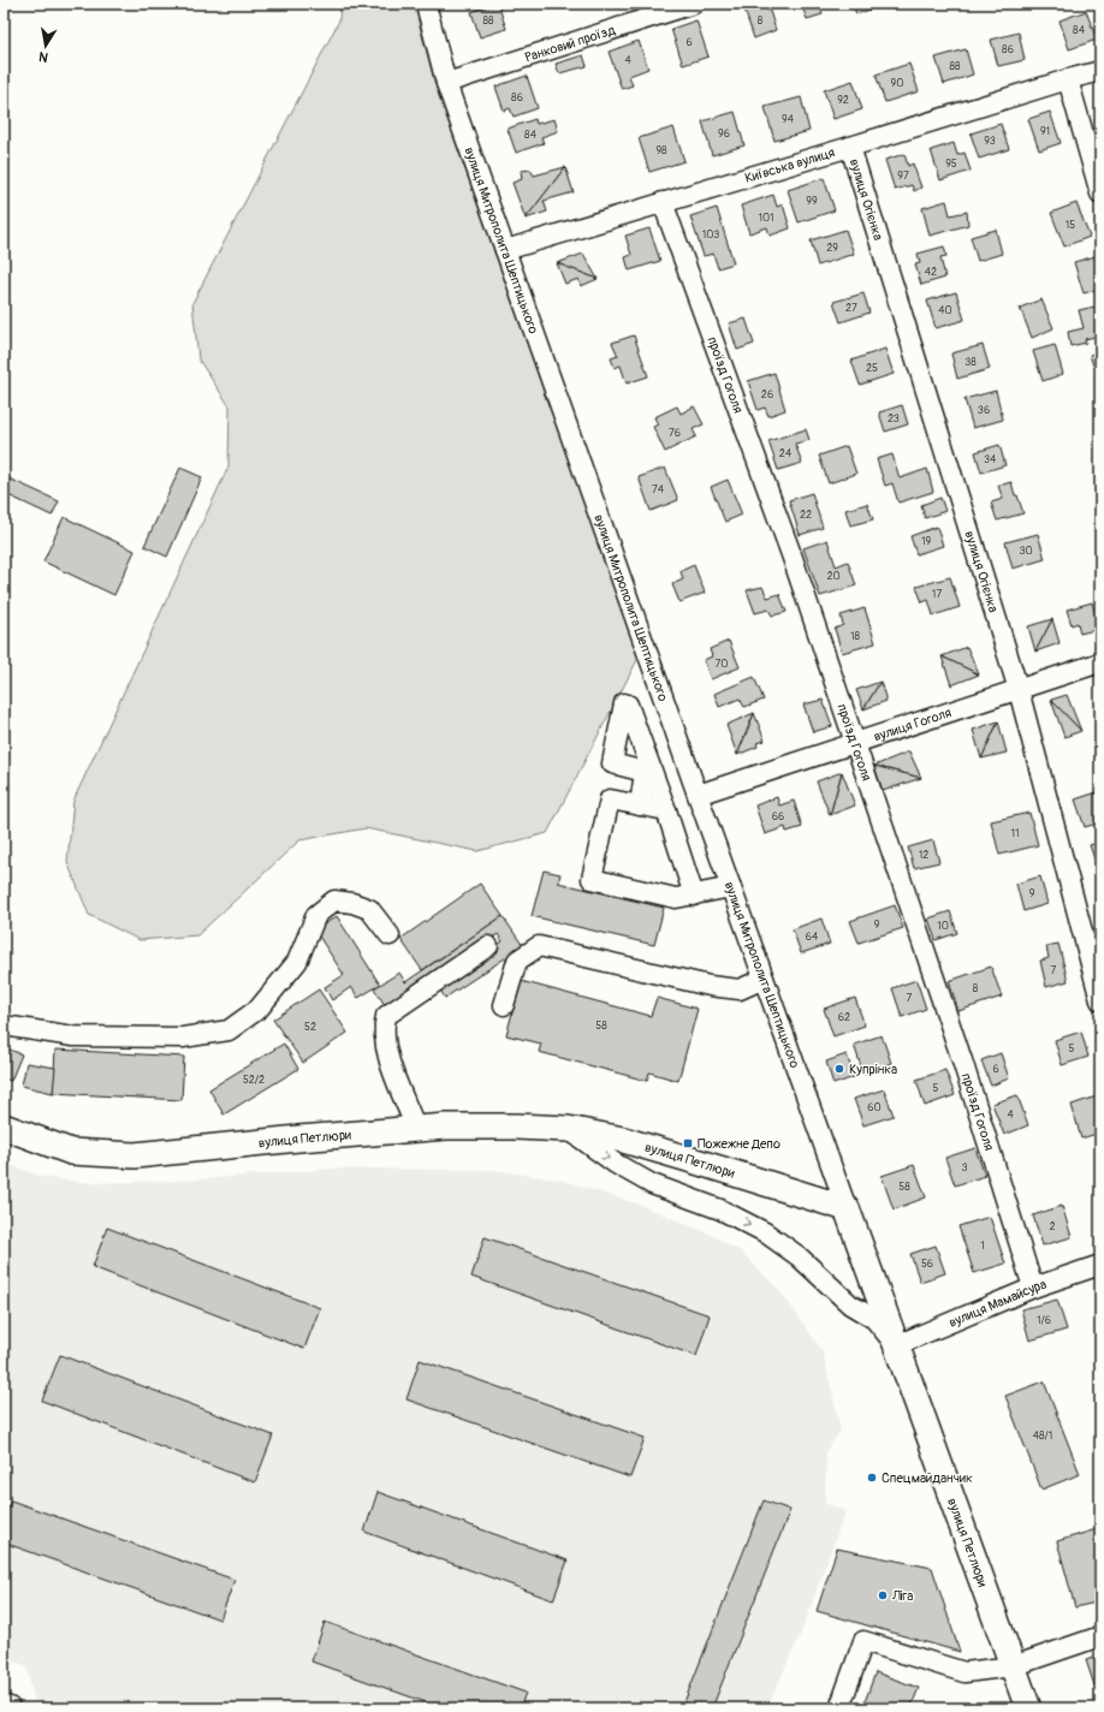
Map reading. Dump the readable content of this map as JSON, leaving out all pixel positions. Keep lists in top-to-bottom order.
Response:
{
  "streets": {
    "main road": ["вулиця Петлюри"],
    "street": [
      "Ранковий проїзд",
      "Київська вулиця",
      "вулиця Огієнка",
      "вулиця Митрополита Шептицького",
      "проїзд Гоголя",
      "вулиця Гоголя",
      "вулиця Мамайсура"
    ]
  },
  "crossings": [
    ["Ранковий проїзд", "вулиця Митрополита Шептицького"],
    ["Київська вулиця", "вулиця Огієнка"],
    ["Київська вулиця", "вулиця Митрополита Шептицького"],
    ["Київська вулиця", "проїзд Гоголя"],
    ["вулиця Огієнка", "вулиця Гоголя"],
    ["вулиця Митрополита Шептицького", "вулиця Гоголя"],
    ["вулиця Митрополита Шептицького", "вулиця Петлюри"],
    ["проїзд Гоголя", "вулиця Гоголя"],
    ["проїзд Гоголя", "вулиця Мамайсура"],
    ["вулиця Петлюри", "вулиця Мамайсура"]
  ],
  "places": {
    "other": ["Купрінка", "Спецмайданчик", "Ліга"],
    "transit": ["Пожежне Депо"]
  },
  "house_numbers": [
    "88",
    "8",
    "84",
    "6",
    "86",
    "4",
    "88",
    "90",
    "86",
    "92",
    "94",
    "91",
    "96",
    "84",
    "93",
    "98",
    "95",
    "97",
    "99",
    "101",
    "15",
    "103",
    "29",
    "42",
    "27",
    "40",
    "38",
    "25",
    "26",
    "36",
    "23",
    "76",
    "24",
    "34",
    "74",
    "22",
    "19",
    "30",
    "20",
    "17",
    "18",
    "70",
    "66",
    "11",
    "12",
    "9",
    "9",
    "10",
    "64",
    "7",
    "8",
    "7",
    "62",
    "58",
    "52",
    "5",
    "6",
    "52/2",
    "5",
    "60",
    "4",
    "3",
    "58",
    "2",
    "1",
    "56",
    "1/6",
    "48/1"
  ],
  "north": "bottom"
}
